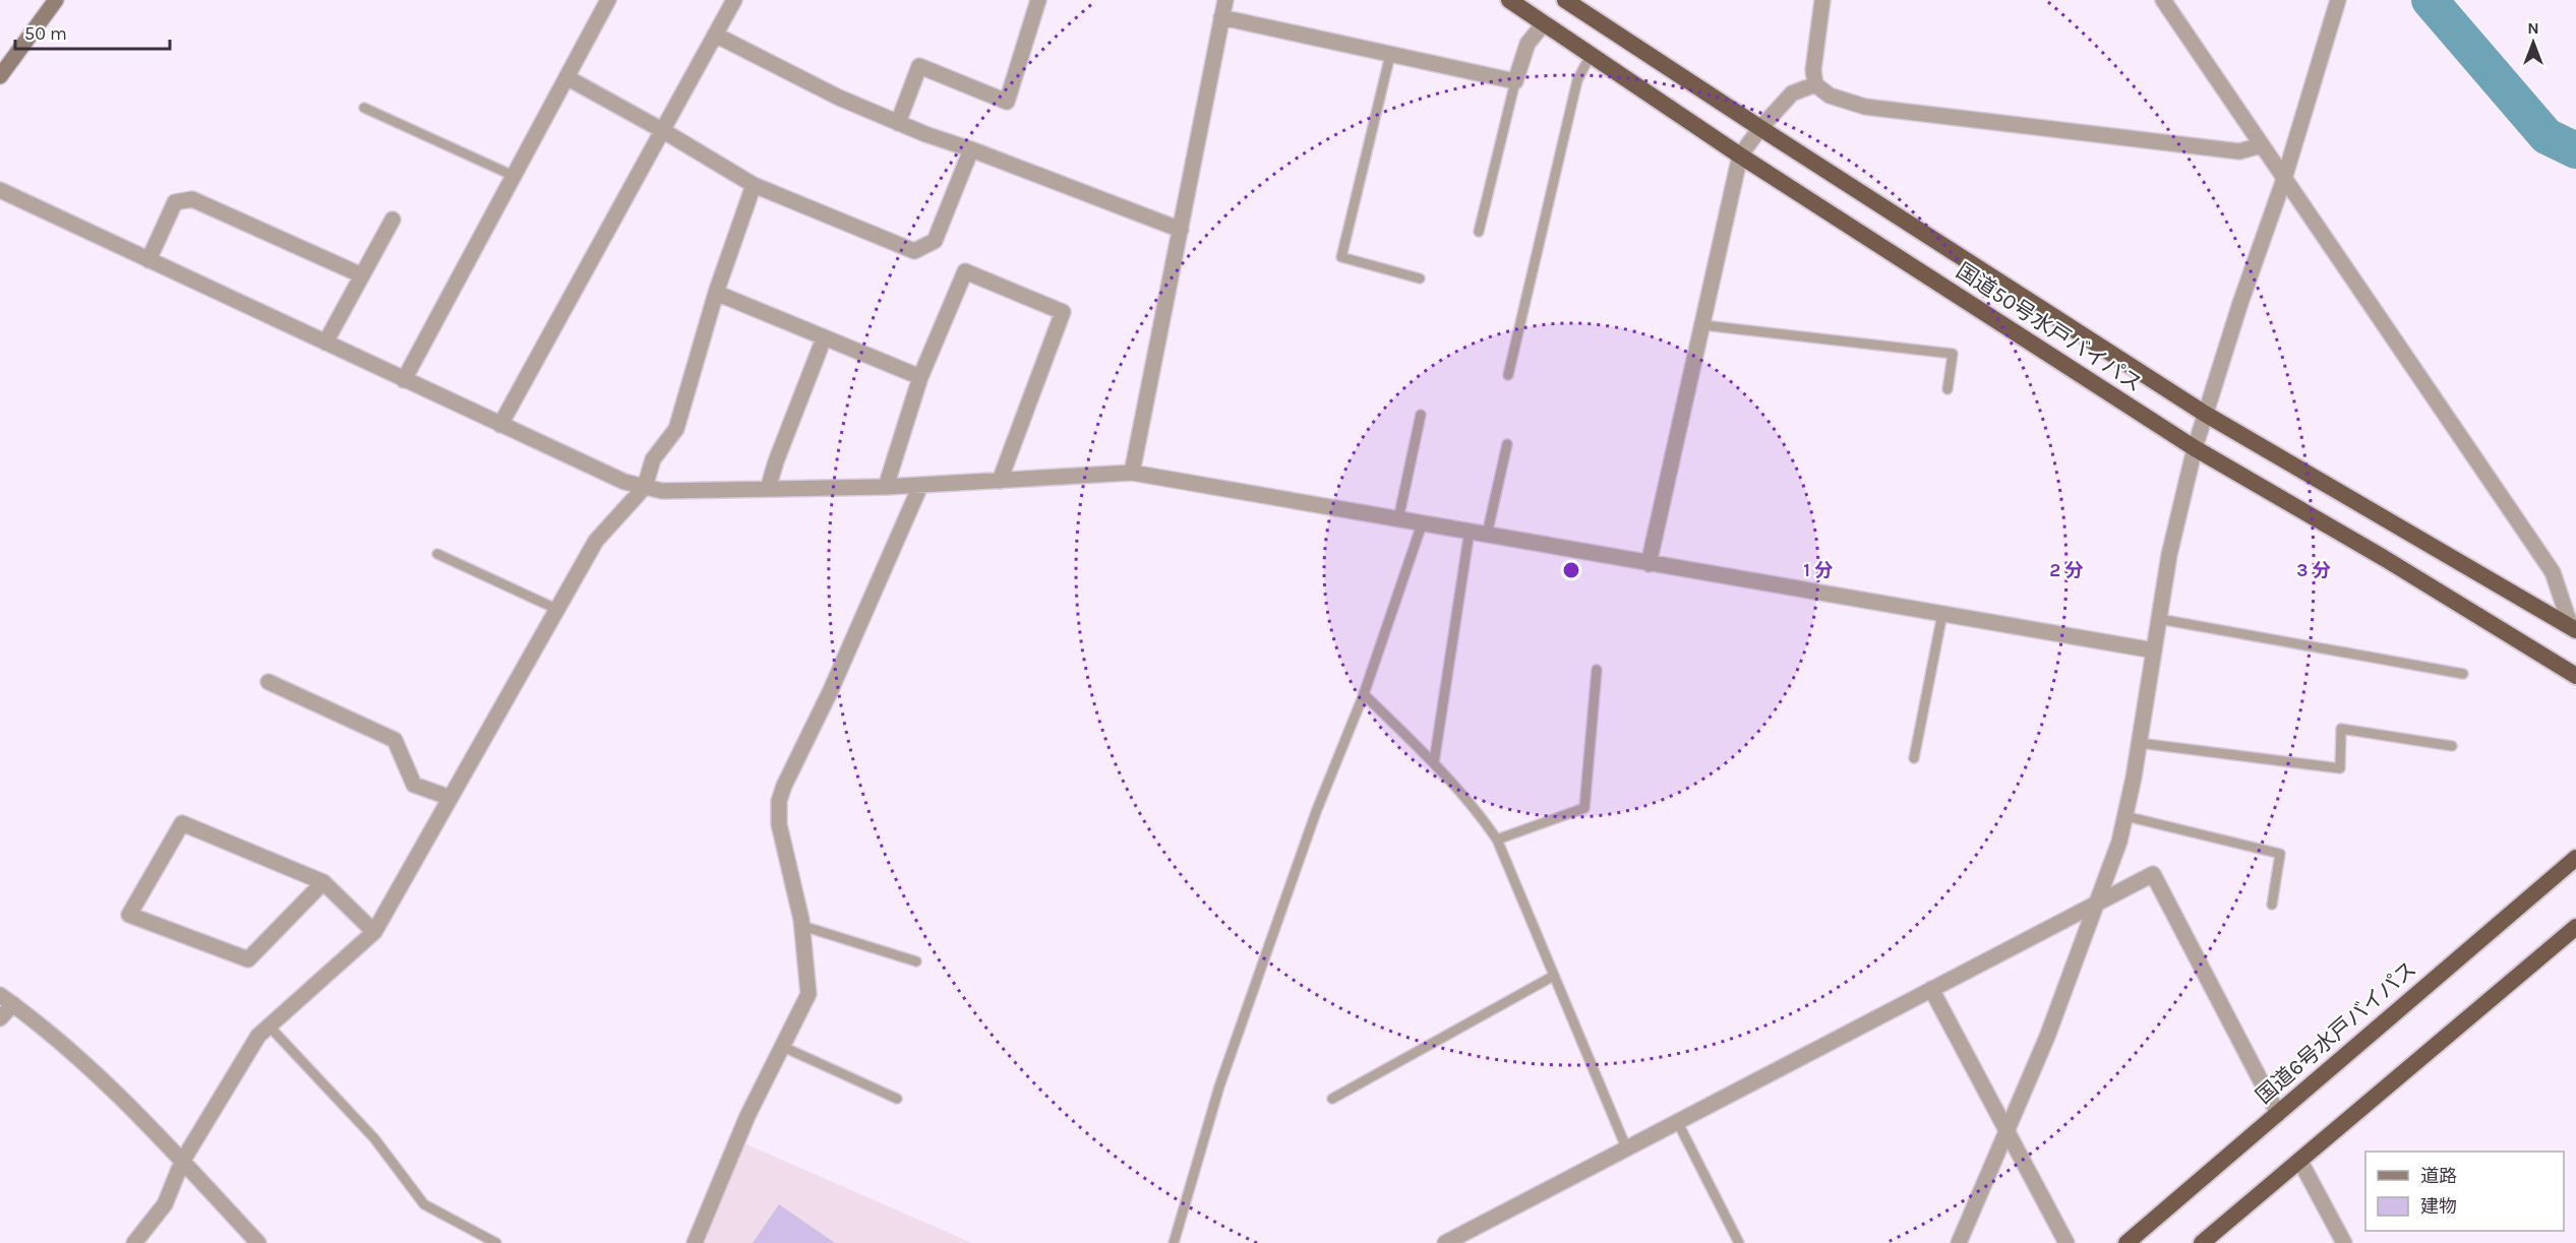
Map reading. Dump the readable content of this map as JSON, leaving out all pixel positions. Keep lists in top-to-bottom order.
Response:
{
  "streets": {
    "highway": ["国道50号水戸バイパス", "国道6号水戸バイパス"]
  },
  "legend": ["道路", "建物"],
  "scale_bar": "50 m",
  "north": "top",
  "rings": ["1 分", "2 分", "3 分"]
}
